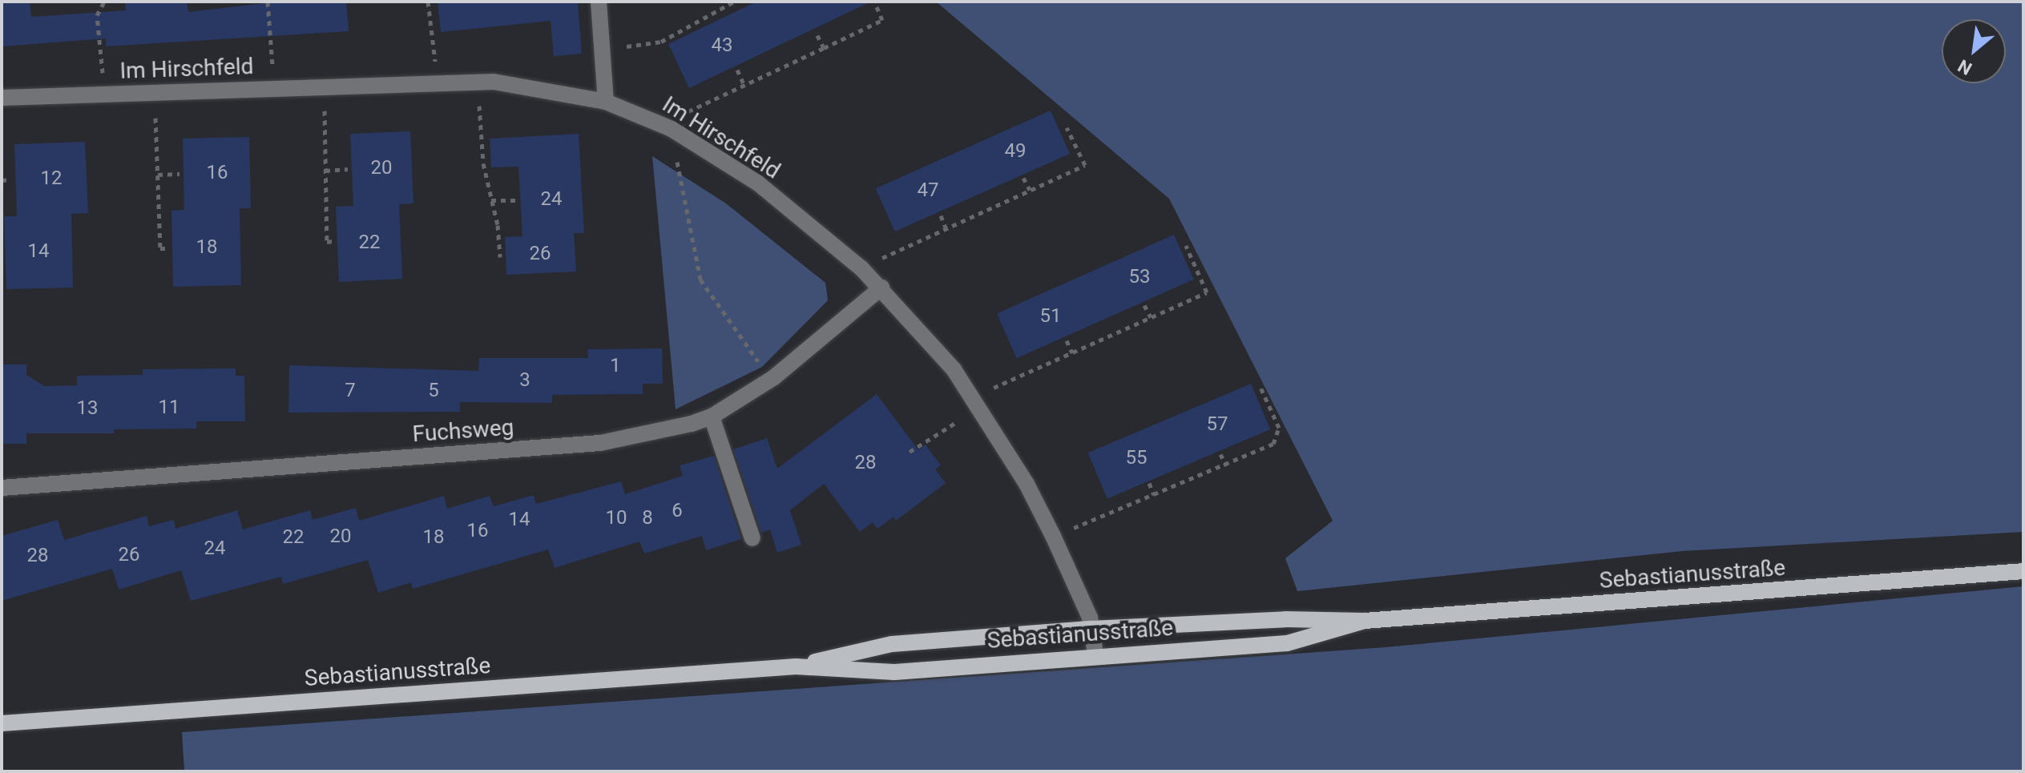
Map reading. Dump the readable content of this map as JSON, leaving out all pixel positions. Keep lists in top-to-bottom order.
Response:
{
  "streets": {
    "main road": ["Sebastianusstraße"],
    "street": ["Im Hirschfeld", "Fuchsweg"]
  },
  "crossings": [
    ["Im Hirschfeld", "Fuchsweg"],
    ["Im Hirschfeld", "Sebastianusstraße"]
  ],
  "house_numbers": [
    "43",
    "49",
    "20",
    "16",
    "12",
    "47",
    "24",
    "22",
    "18",
    "14",
    "26",
    "53",
    "51",
    "1",
    "3",
    "7",
    "5",
    "11",
    "13",
    "57",
    "55",
    "28",
    "6",
    "10",
    "8",
    "14",
    "16",
    "20",
    "22",
    "18",
    "24",
    "26",
    "28"
  ],
  "north": "bottom left"
}
